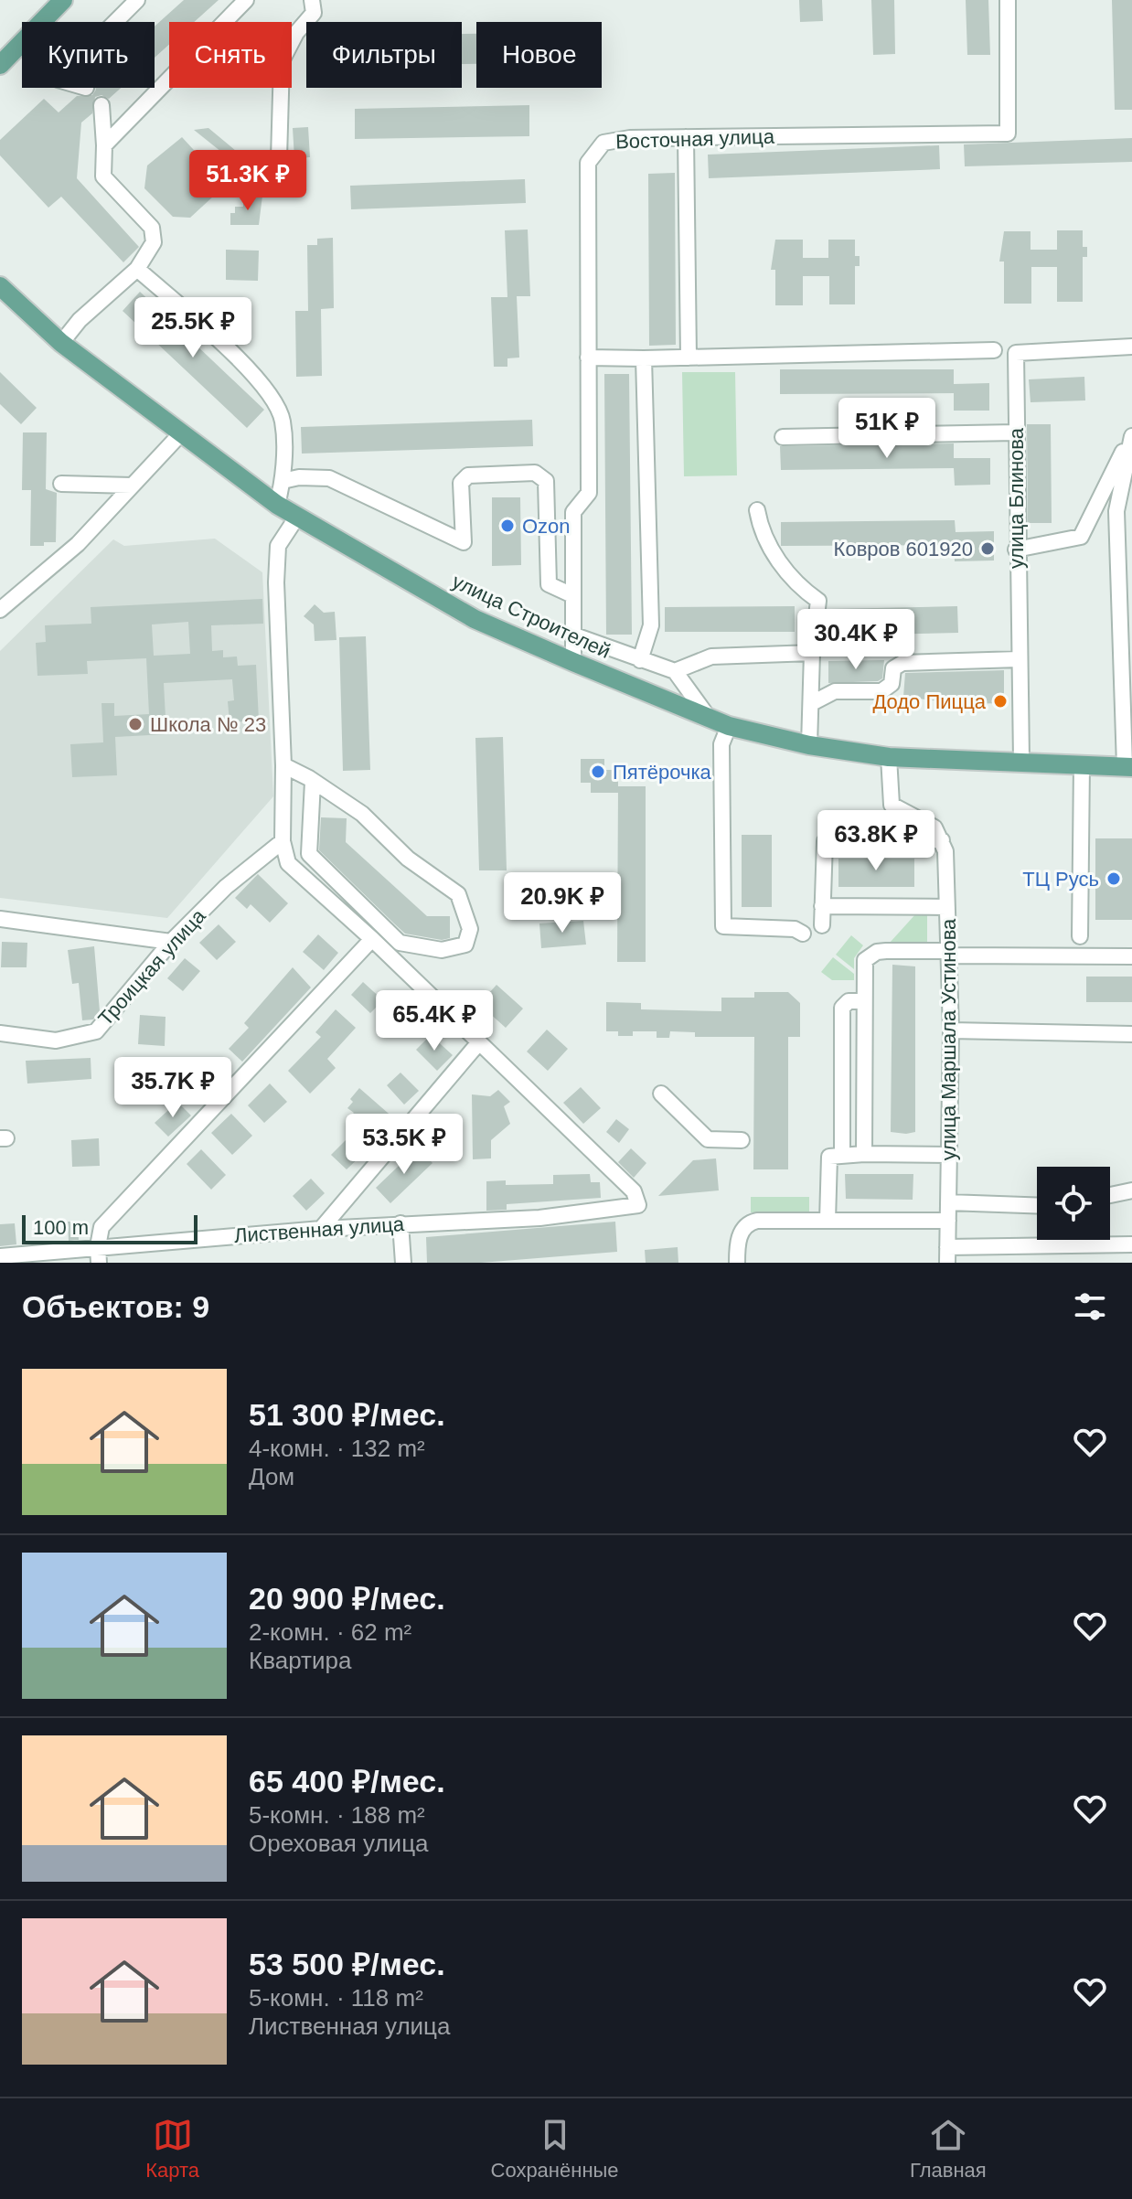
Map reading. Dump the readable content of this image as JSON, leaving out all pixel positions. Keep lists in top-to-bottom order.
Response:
{
  "streets": {
    "main road": ["улица Строителей"],
    "street": [
      "Восточная улица",
      "улица Блинова",
      "Троицкая улица",
      "улица Маршала Устинова",
      "Лиственная улица"
    ]
  },
  "crossings": [
    ["Восточная улица", "улица Строителей"],
    ["улица Блинова", "улица Строителей"]
  ],
  "places": [
    "Ozon",
    "Ковров 601920",
    "Додо Пицца",
    "Школа № 23",
    "Пятёрочка",
    "ТЦ Русь"
  ],
  "scale_bar": "100 m",
  "page": {
    "chip": [
      "Купить",
      "Снять",
      "Фильтры",
      "Новое"
    ],
    "price": [
      "51.3K ₽",
      "25.5K ₽",
      "51K ₽",
      "30.4K ₽",
      "63.8K ₽",
      "20.9K ₽",
      "65.4K ₽",
      "35.7K ₽",
      "53.5K ₽"
    ],
    "scale": "100 m",
    "heading": "Объектов: 9",
    "list": [
      {
        "name": "51 300 ₽/мес.",
        "note": "4-комн. · 132 m² · Дом"
      },
      {
        "name": "20 900 ₽/мес.",
        "note": "2-комн. · 62 m² · Квартира"
      },
      {
        "name": "65 400 ₽/мес.",
        "note": "5-комн. · 188 m² · Ореховая улица"
      },
      {
        "name": "53 500 ₽/мес.",
        "note": "5-комн. · 118 m² · Лиственная улица"
      }
    ],
    "tabs": ["Карта", "Сохранённые", "Главная"]
  }
}
